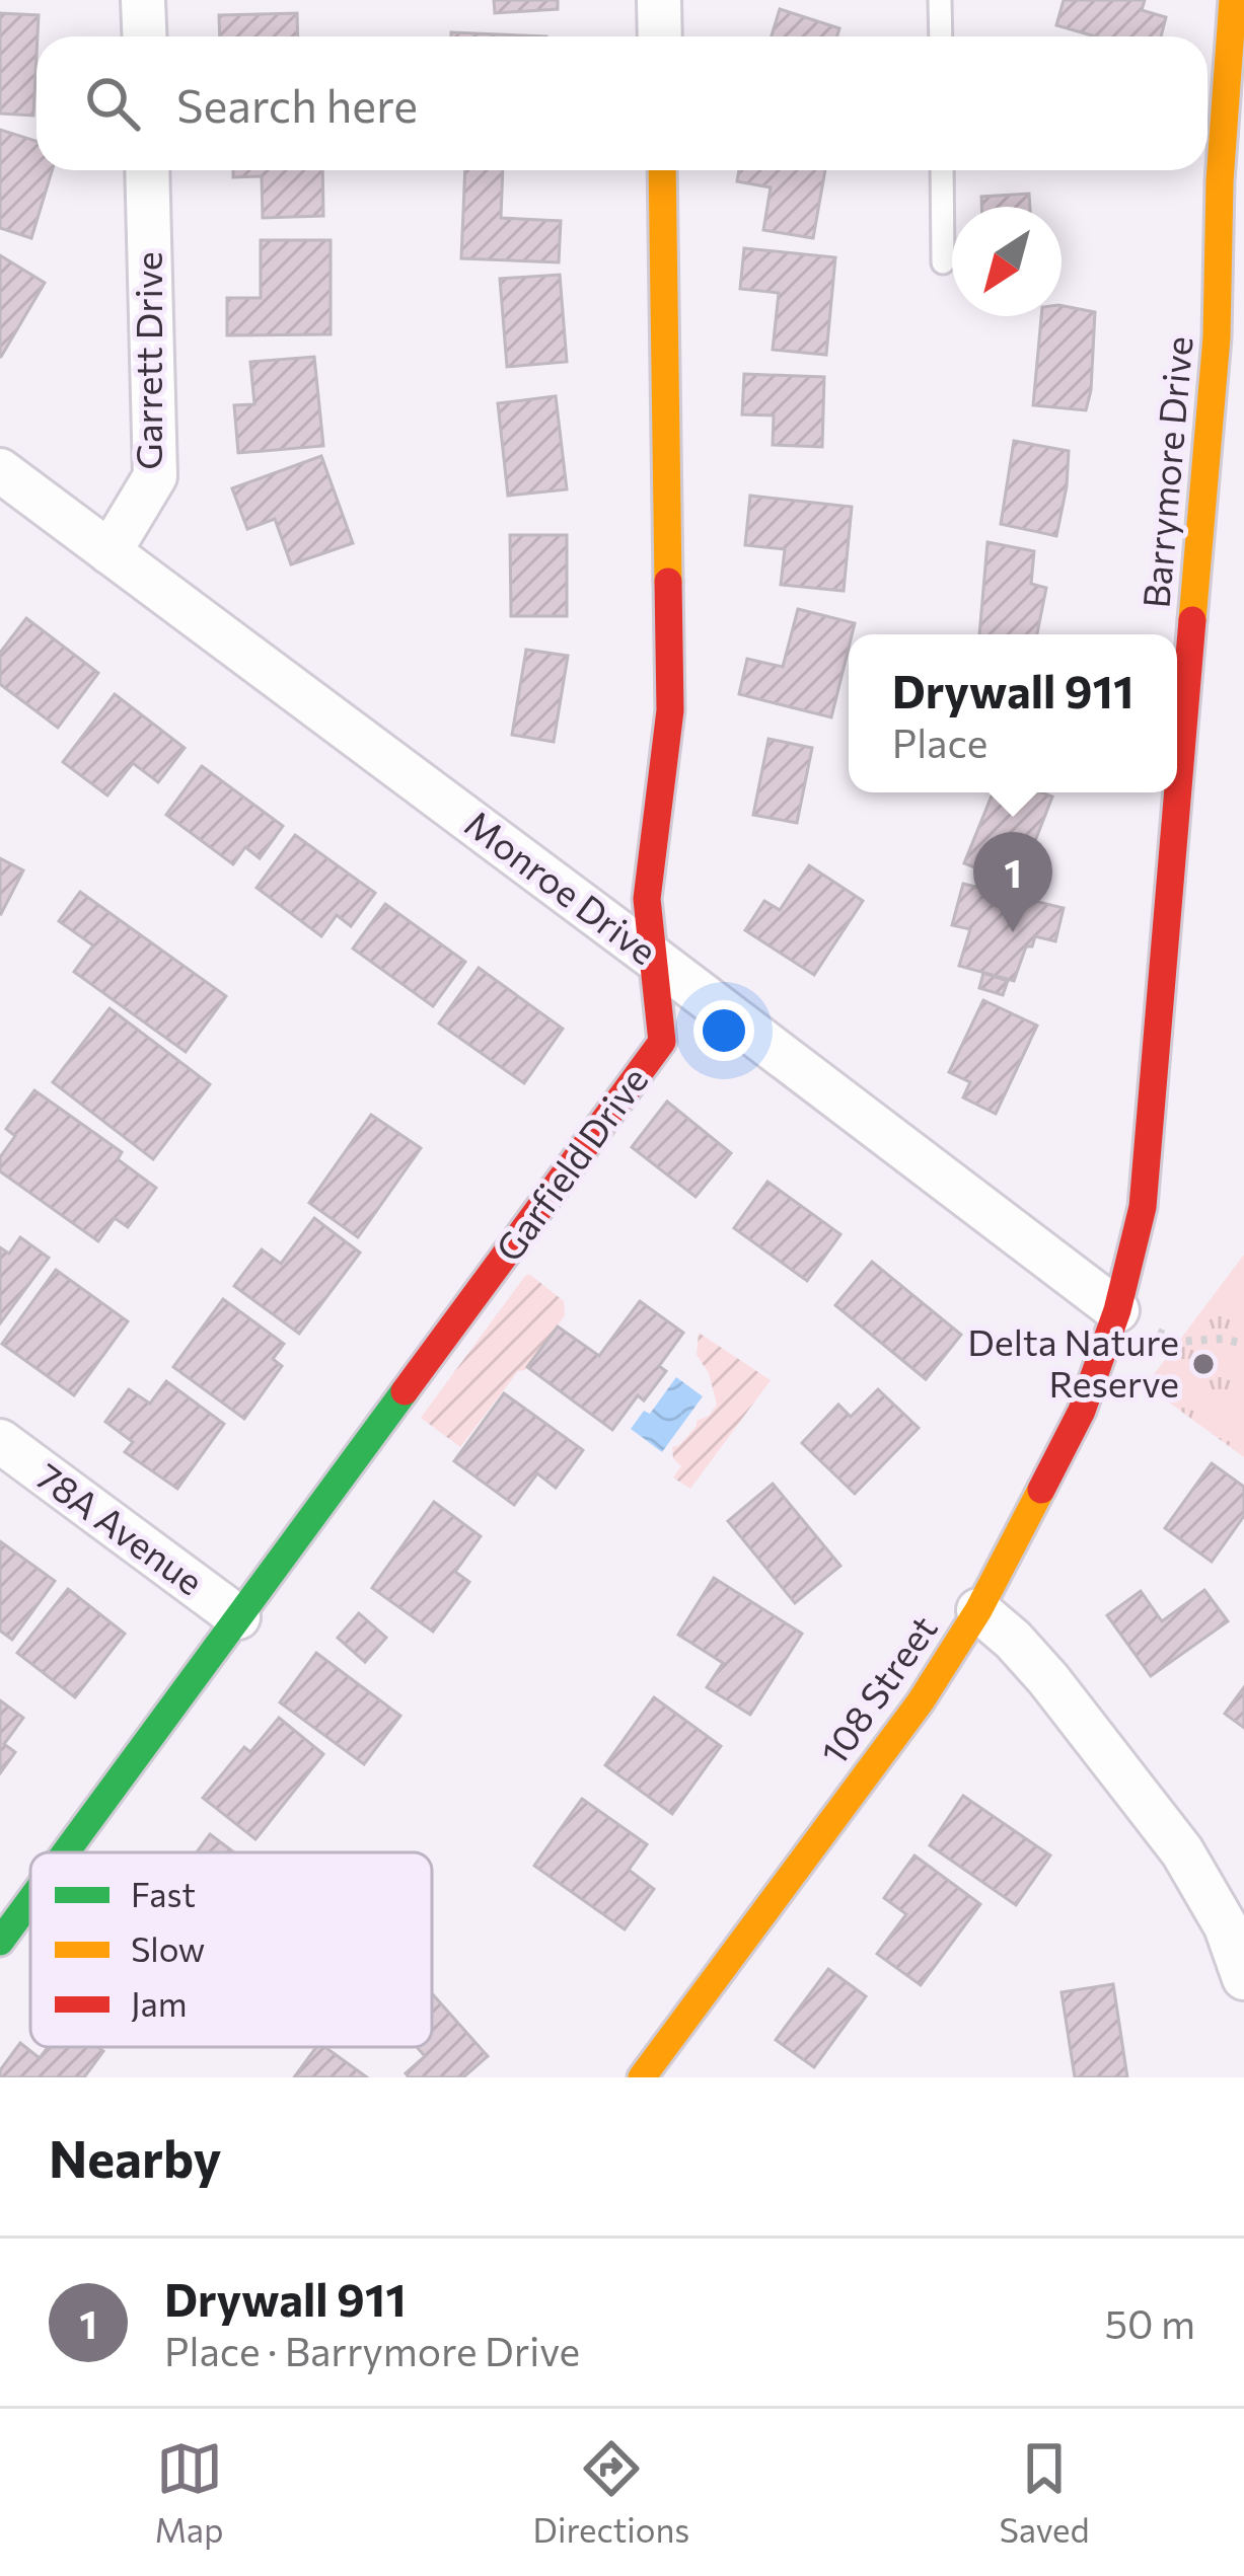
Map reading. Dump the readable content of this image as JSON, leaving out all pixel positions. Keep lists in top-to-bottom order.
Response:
{
  "streets": {
    "street": [
      "Garrett Drive",
      "Barrymore Drive",
      "Monroe Drive",
      "Garfield Drive",
      "78A Avenue",
      "108 Street"
    ]
  },
  "crossings": [
    ["Garrett Drive", "Monroe Drive"],
    ["Barrymore Drive", "Monroe Drive"],
    ["Barrymore Drive", "108 Street"],
    ["Monroe Drive", "Garfield Drive"],
    ["Monroe Drive", "108 Street"],
    ["Garfield Drive", "78A Avenue"]
  ],
  "places": ["Delta Nature Reserve"],
  "legend": ["Fast", "Slow", "Jam"],
  "north": "bottom left",
  "page": {
    "search": "Search here",
    "popup": ["Drywall 911", "Place"],
    "pins": "1",
    "heading": "Nearby",
    "list": [
      {
        "mark": "1",
        "name": "Drywall 911",
        "note": "Place · Barrymore Drive",
        "value": "50 m"
      }
    ],
    "nav": ["Map", "Directions", "Saved"]
  }
}
